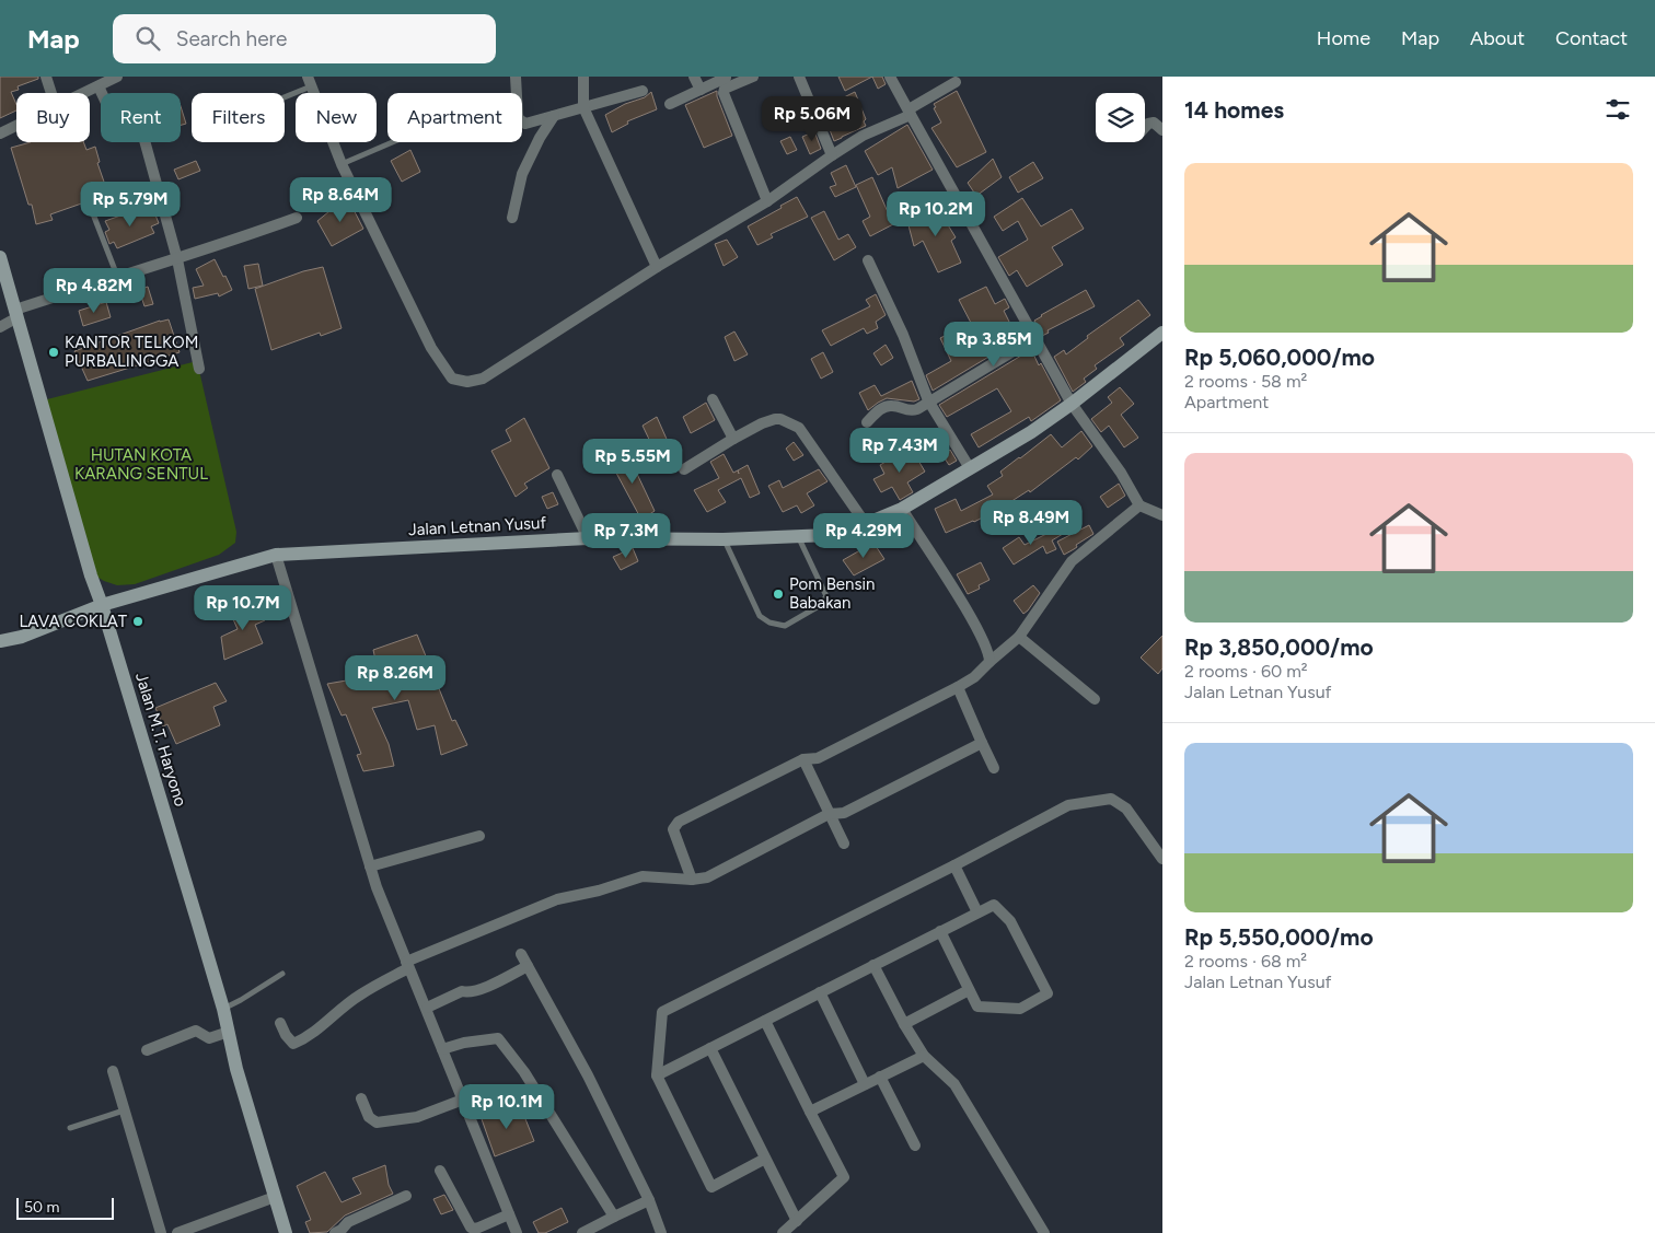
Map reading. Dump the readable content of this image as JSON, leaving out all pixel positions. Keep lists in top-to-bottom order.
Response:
{
  "streets": {
    "street": ["Jalan Letnan Yusuf", "Jalan M.T. Haryono"]
  },
  "crossings": [
    ["Jalan Letnan Yusuf", "Jalan M.T. Haryono"]
  ],
  "parks": ["HUTAN KOTA KARANG SENTUL"],
  "places": ["KANTOR TELKOM PURBALINGGA", "Pom Bensin Babakan", "LAVA COKLAT"],
  "scale_bar": "50 m",
  "page": {
    "header": "Map",
    "search": "Search here",
    "nav": [
      "Home",
      "Map",
      "About",
      "Contact"
    ],
    "heading": "14 homes",
    "chip": [
      "Buy",
      "Rent",
      "Filters",
      "New",
      "Apartment"
    ],
    "price": [
      "Rp 5.06M",
      "Rp 8.64M",
      "Rp 5.79M",
      "Rp 10.2M",
      "Rp 4.82M",
      "Rp 3.85M",
      "Rp 7.43M",
      "Rp 5.55M",
      "Rp 8.49M",
      "Rp 7.3M",
      "Rp 4.29M",
      "Rp 10.7M",
      "Rp 8.26M",
      "Rp 10.1M"
    ],
    "list": [
      {
        "name": "Rp 5,060,000/mo",
        "note": "2 rooms · 58 m² · Apartment"
      },
      {
        "name": "Rp 3,850,000/mo",
        "note": "2 rooms · 60 m² · Jalan Letnan Yusuf"
      },
      {
        "name": "Rp 5,550,000/mo",
        "note": "2 rooms · 68 m² · Jalan Letnan Yusuf"
      }
    ],
    "scale": "50 m"
  }
}
